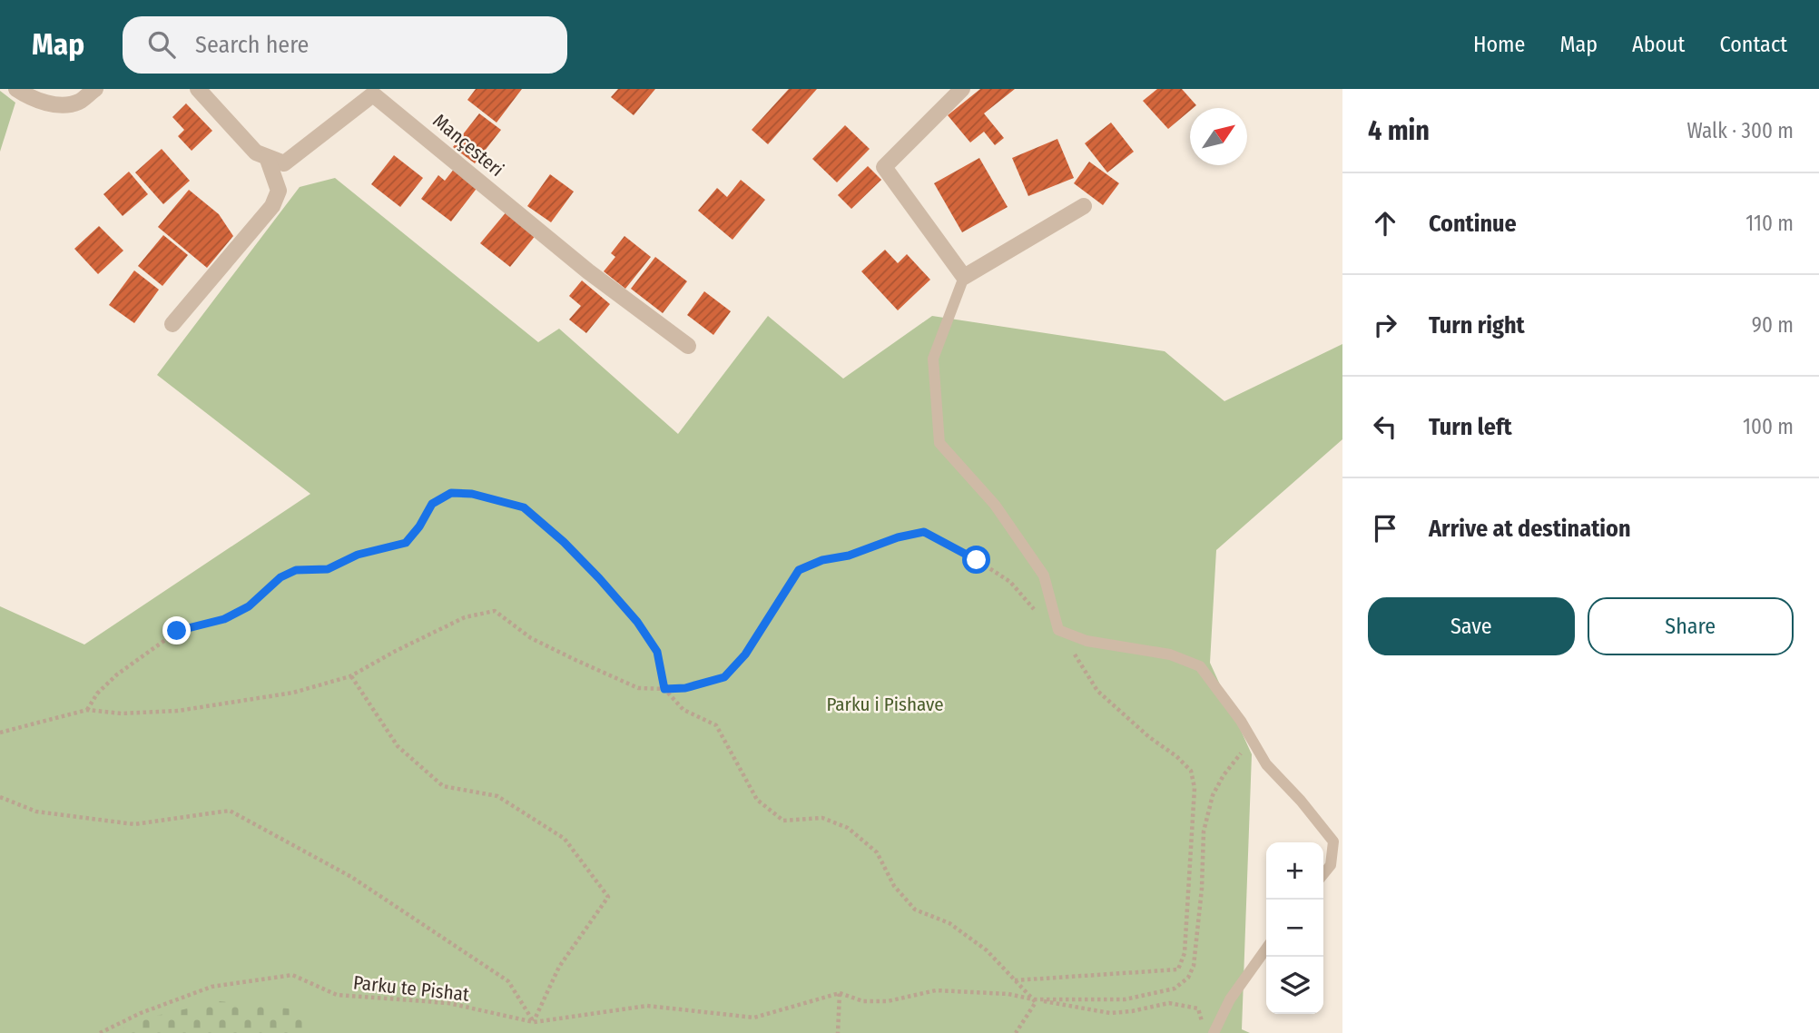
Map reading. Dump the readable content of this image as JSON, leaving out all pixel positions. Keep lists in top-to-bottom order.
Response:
{
  "streets": {
    "street": ["Mançesteri"],
    "path": ["Parku te Pishat"]
  },
  "parks": ["Parku i Pishave"],
  "north": "top right",
  "page": {
    "header": "Map",
    "search": "Search here",
    "nav": [
      "Home",
      "Map",
      "About",
      "Contact"
    ],
    "heading": ["4 min", "Walk · 300 m"],
    "list": [
      ["Continue", "110 m"],
      ["Turn right", "90 m"],
      ["Turn left", "100 m"],
      "Arrive at destination"
    ],
    "buttons": ["Save", "Share"],
    "map_buttons": ["+", "−"]
  }
}
